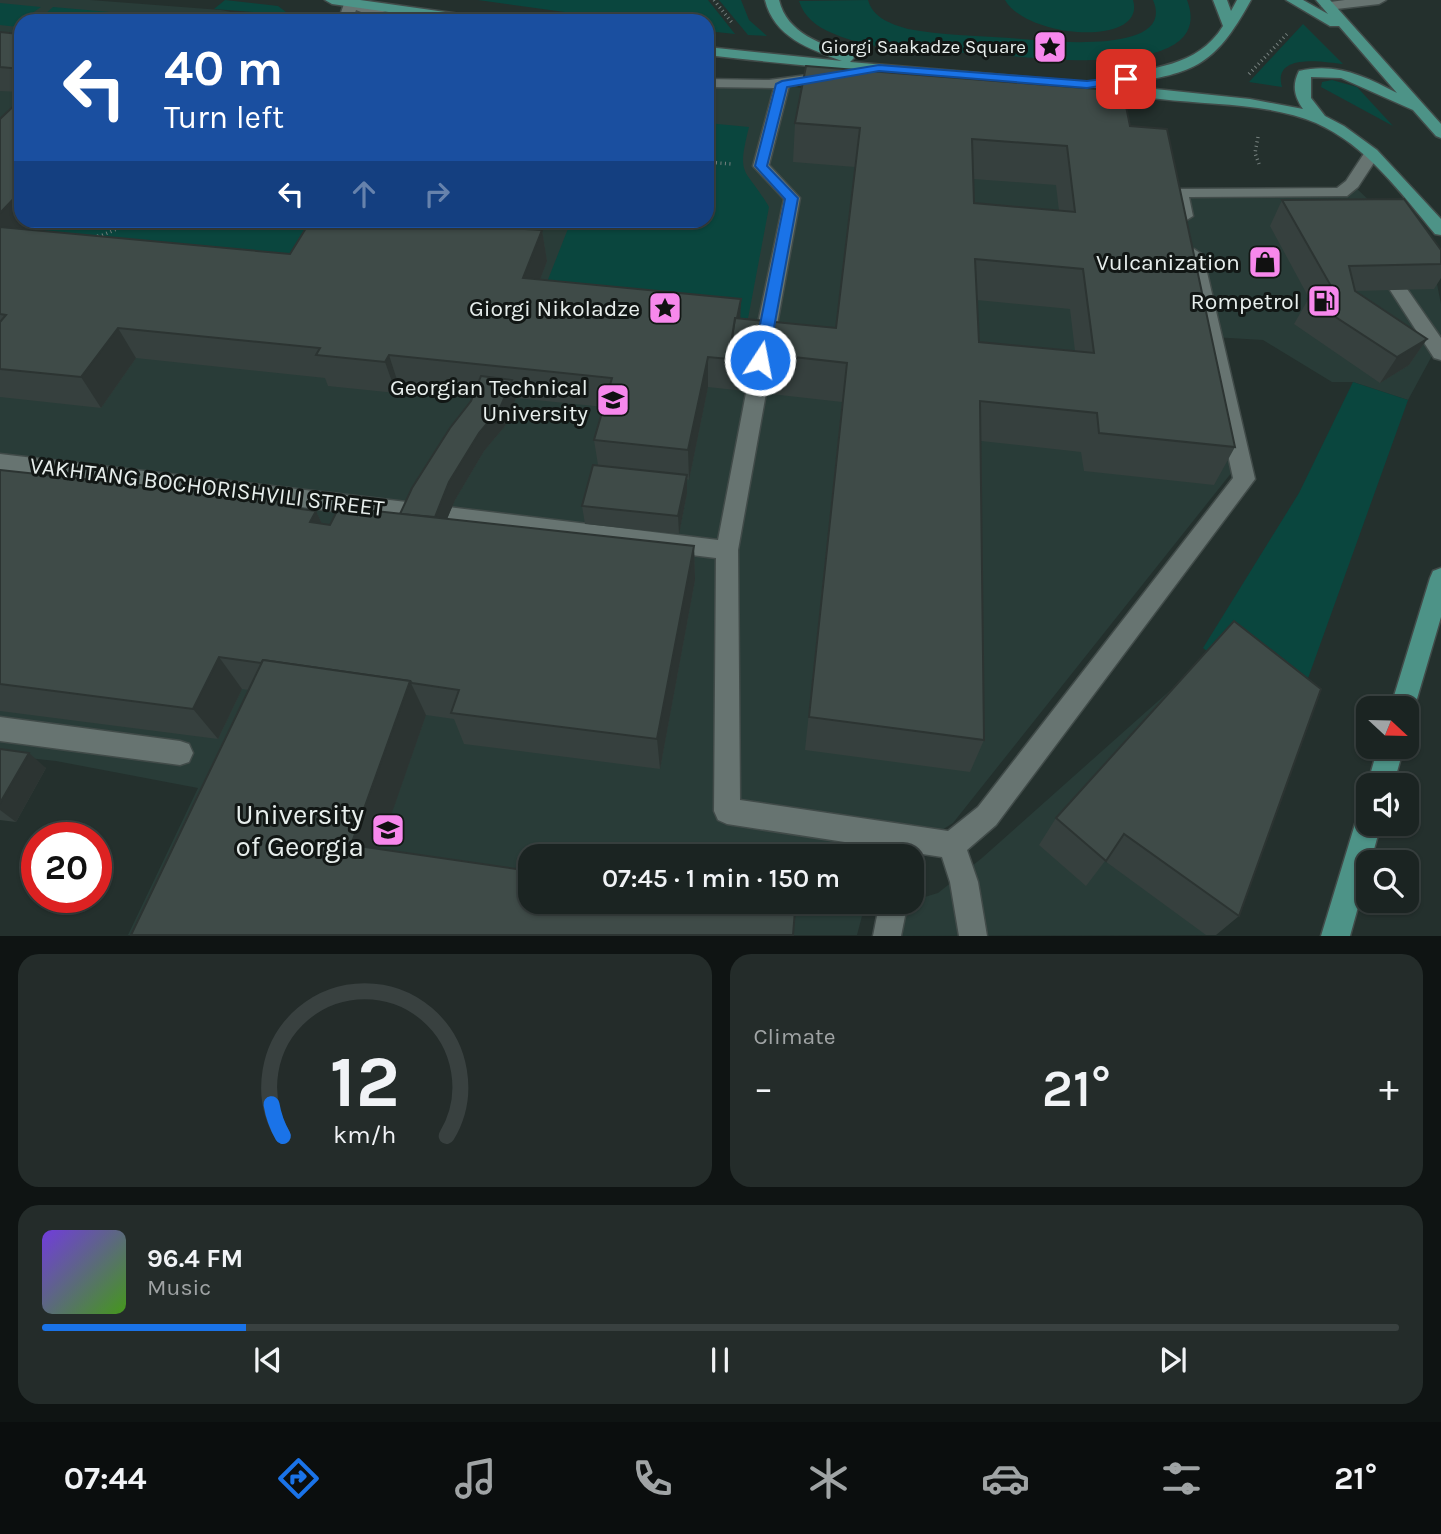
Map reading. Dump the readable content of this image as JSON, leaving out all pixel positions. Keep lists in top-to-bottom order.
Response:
{
  "streets": {
    "street": ["VAKHTANG BOCHORISHVILI STREET"]
  },
  "places": {
    "place": ["Giorgi Saakadze Square", "Giorgi Nikoladze"],
    "shop": ["Vulcanization"],
    "fuel station": ["Rompetrol"],
    "school or university": ["Georgian Technical University", "University of Georgia"]
  },
  "north": "right",
  "page": {
    "turn": ["40 m", "Turn left"],
    "limit": "20",
    "trip": "07:45 · 1 min · 150 m",
    "tile": "Climate",
    "heat": ["−", "21°", "+"],
    "song": ["96.4 FM", "Music"],
    "tabs": ["07:44", "21°"],
    "gauge": ["12", "km/h"]
  }
}
